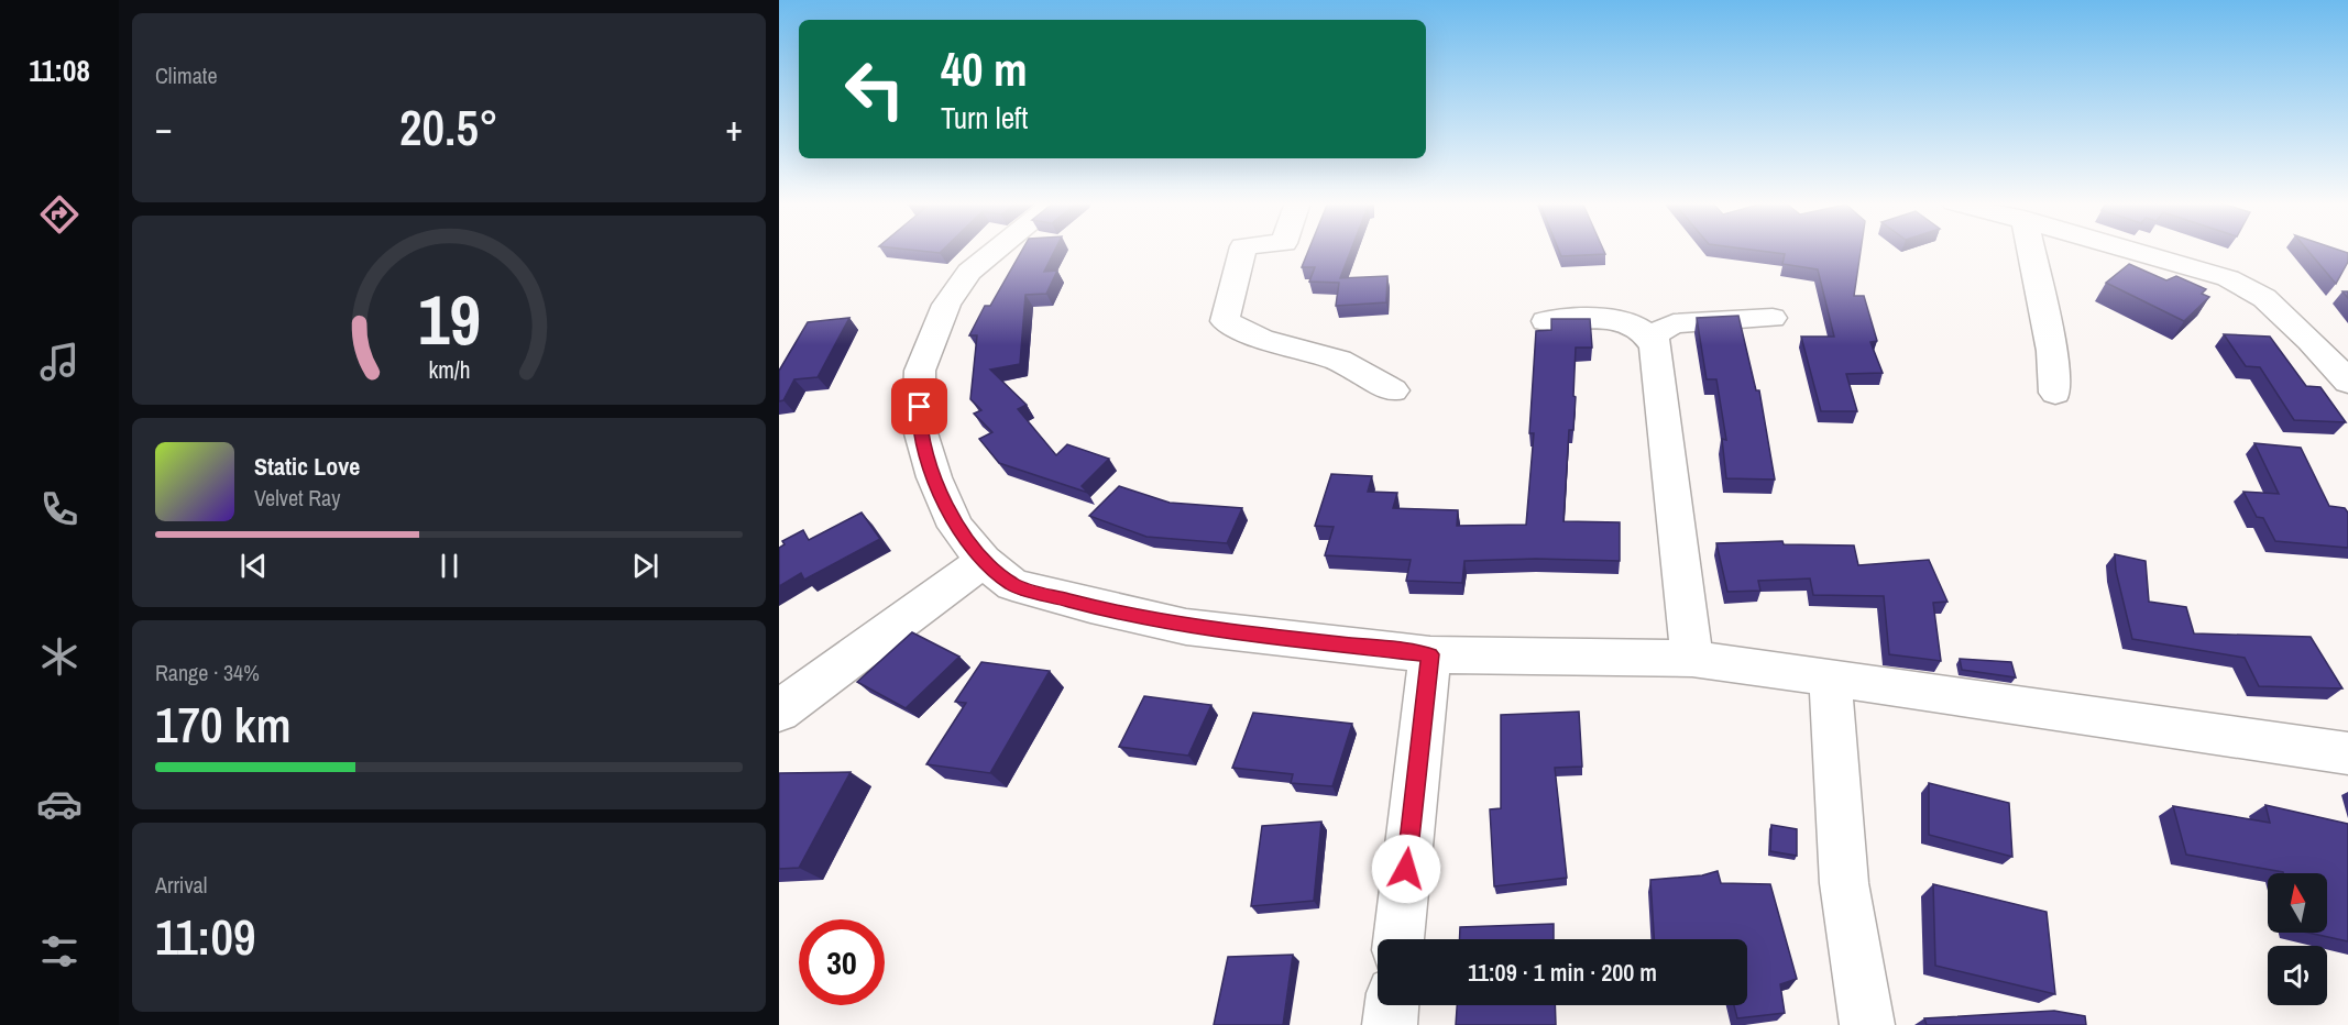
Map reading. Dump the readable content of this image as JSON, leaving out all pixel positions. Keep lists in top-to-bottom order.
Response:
{
  "north": "top",
  "page": {
    "tabs": "11:08",
    "tile": [
      "Climate",
      ["Range · 34%", "170 km"],
      ["Arrival", "11:09"]
    ],
    "turn": ["40 m", "Turn left"],
    "heat": ["−", "20.5°", "+"],
    "song": ["Static Love", "Velvet Ray"],
    "limit": "30",
    "trip": "11:09 · 1 min · 200 m",
    "gauge": ["19", "km/h"]
  }
}
